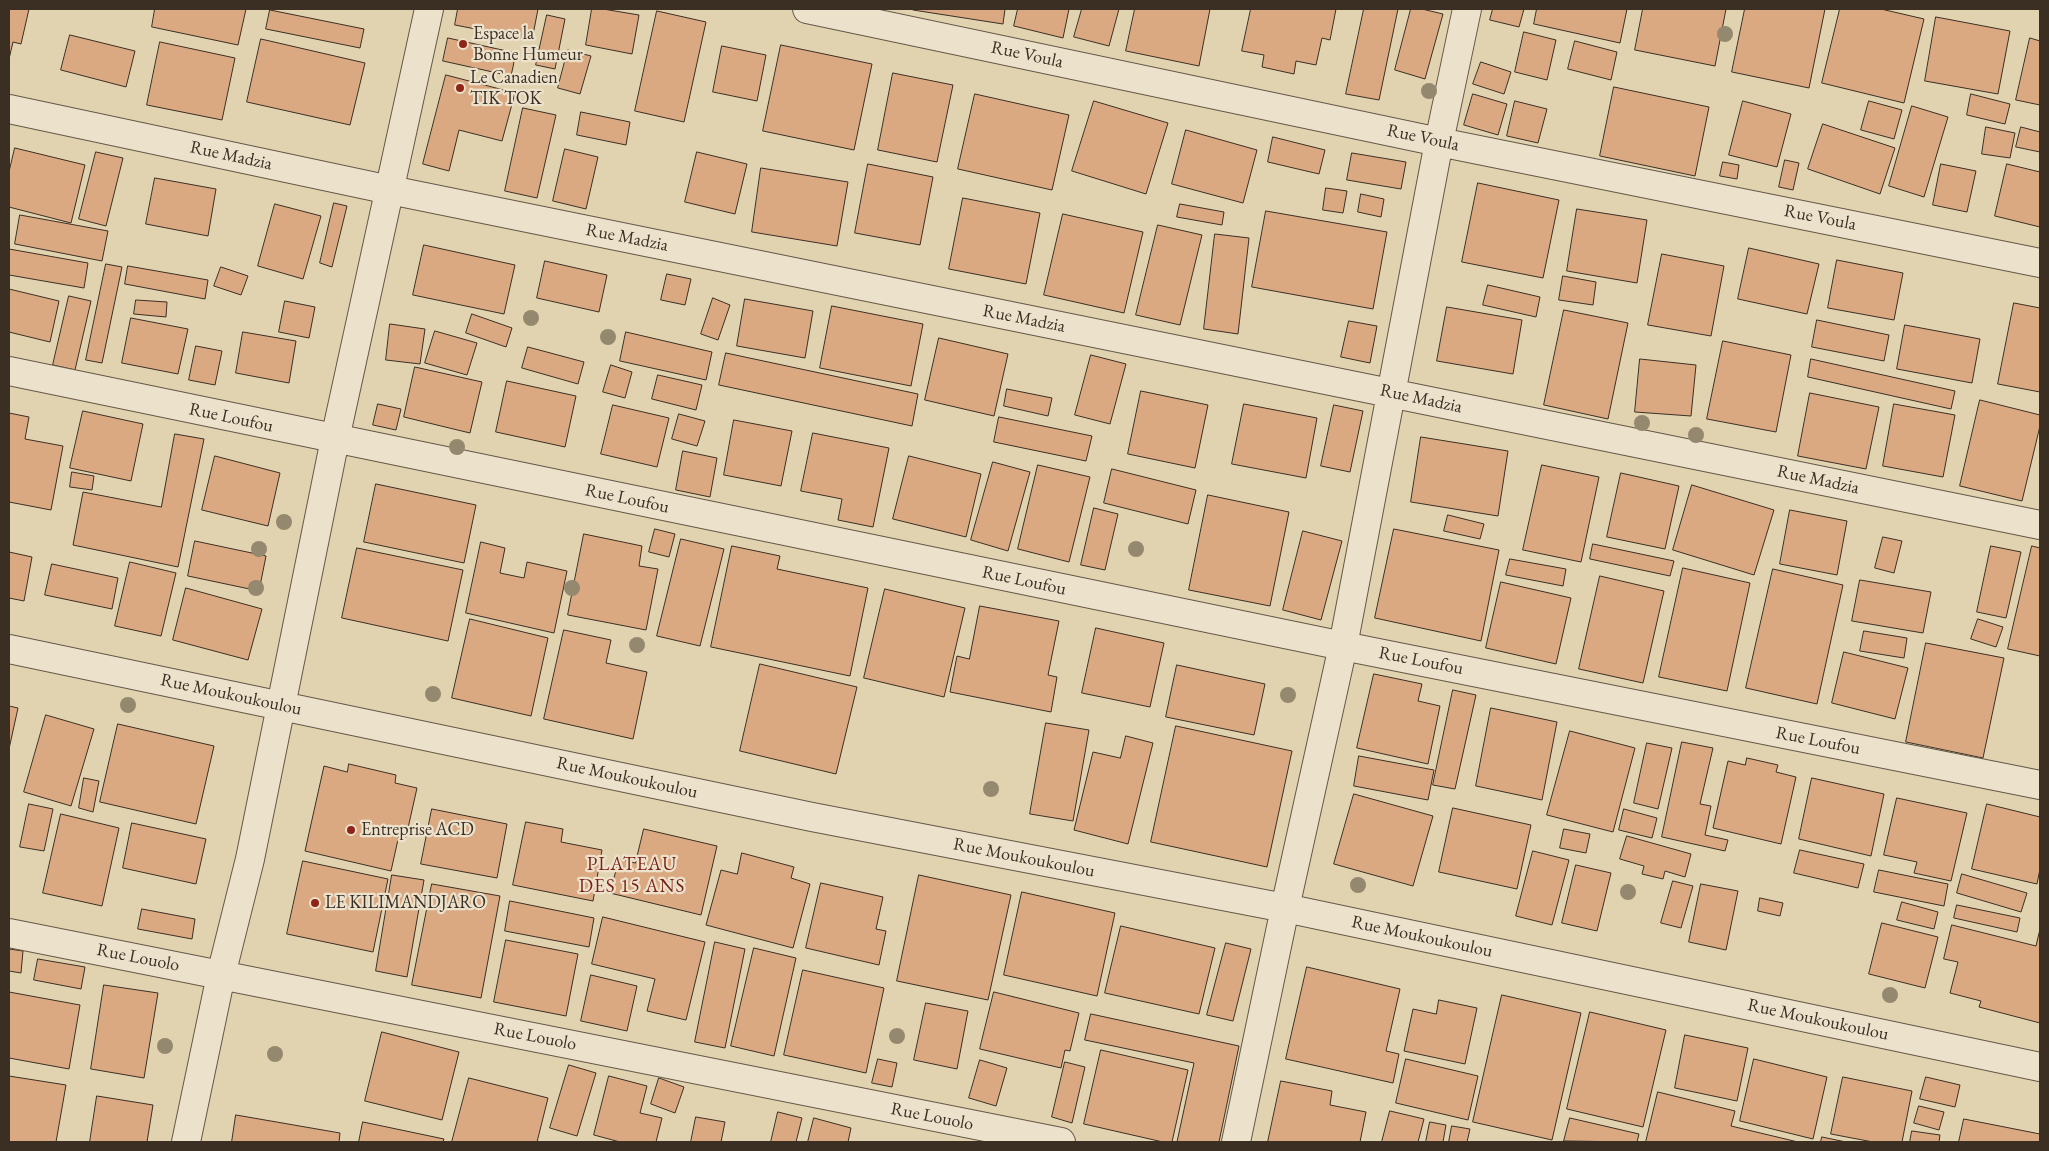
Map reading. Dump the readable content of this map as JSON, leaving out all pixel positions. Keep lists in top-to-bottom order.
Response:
{
  "streets": {
    "street": [
      "Rue Voula",
      "Rue Madzia",
      "Rue Loufou",
      "Rue Moukoukoulou",
      "Rue Louolo"
    ]
  },
  "districts": ["PLATEAU DES 15 ANS"],
  "places": [
    "Espace la Bonne Humeur",
    "Le Canadien TIK TOK",
    "Entreprise ACD",
    "LE KILIMANDJARO"
  ]
}
